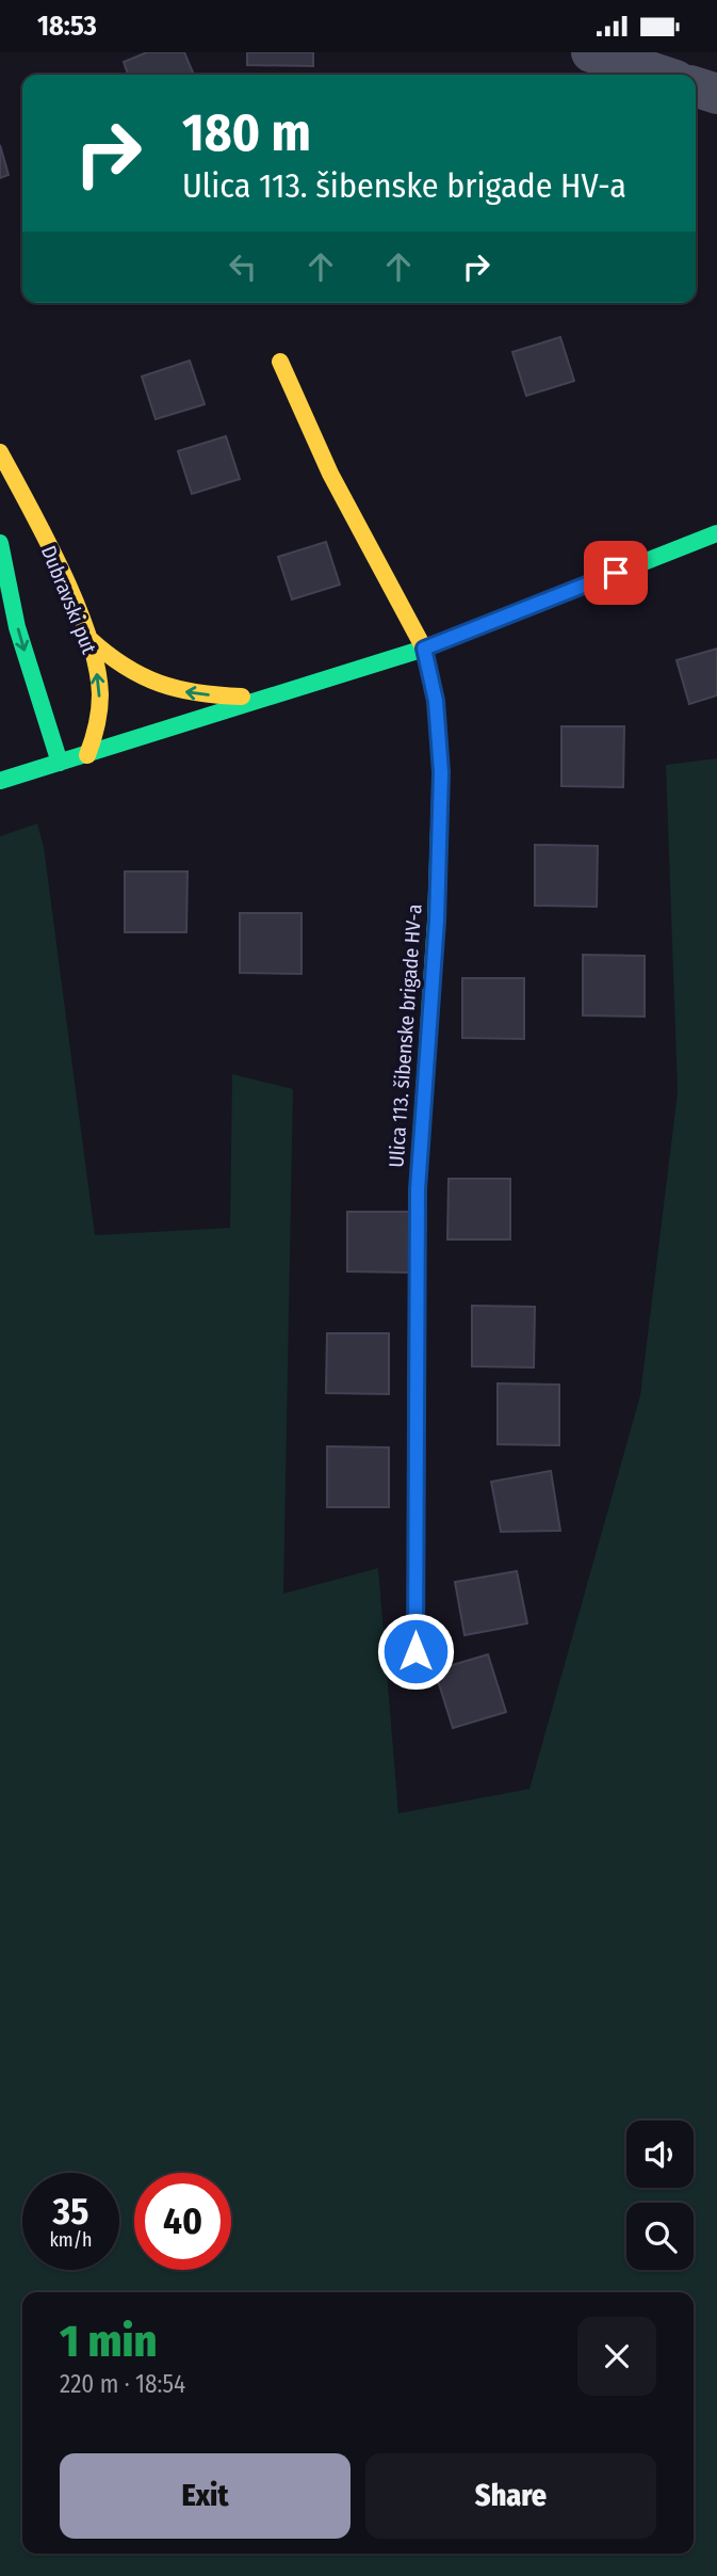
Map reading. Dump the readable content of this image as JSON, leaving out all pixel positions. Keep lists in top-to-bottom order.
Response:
{
  "streets": {
    "main road": ["Dubravski put", "Ulica 113. šibenske brigade HV-a"]
  },
  "page": {
    "status": "18:53",
    "turn": ["180 m", "Ulica 113. šibenske brigade HV-a"],
    "speed": "35 km/h",
    "limit": "40",
    "heading": ["1 min", "220 m · 18:54"],
    "buttons": ["Exit", "Share"]
  }
}
